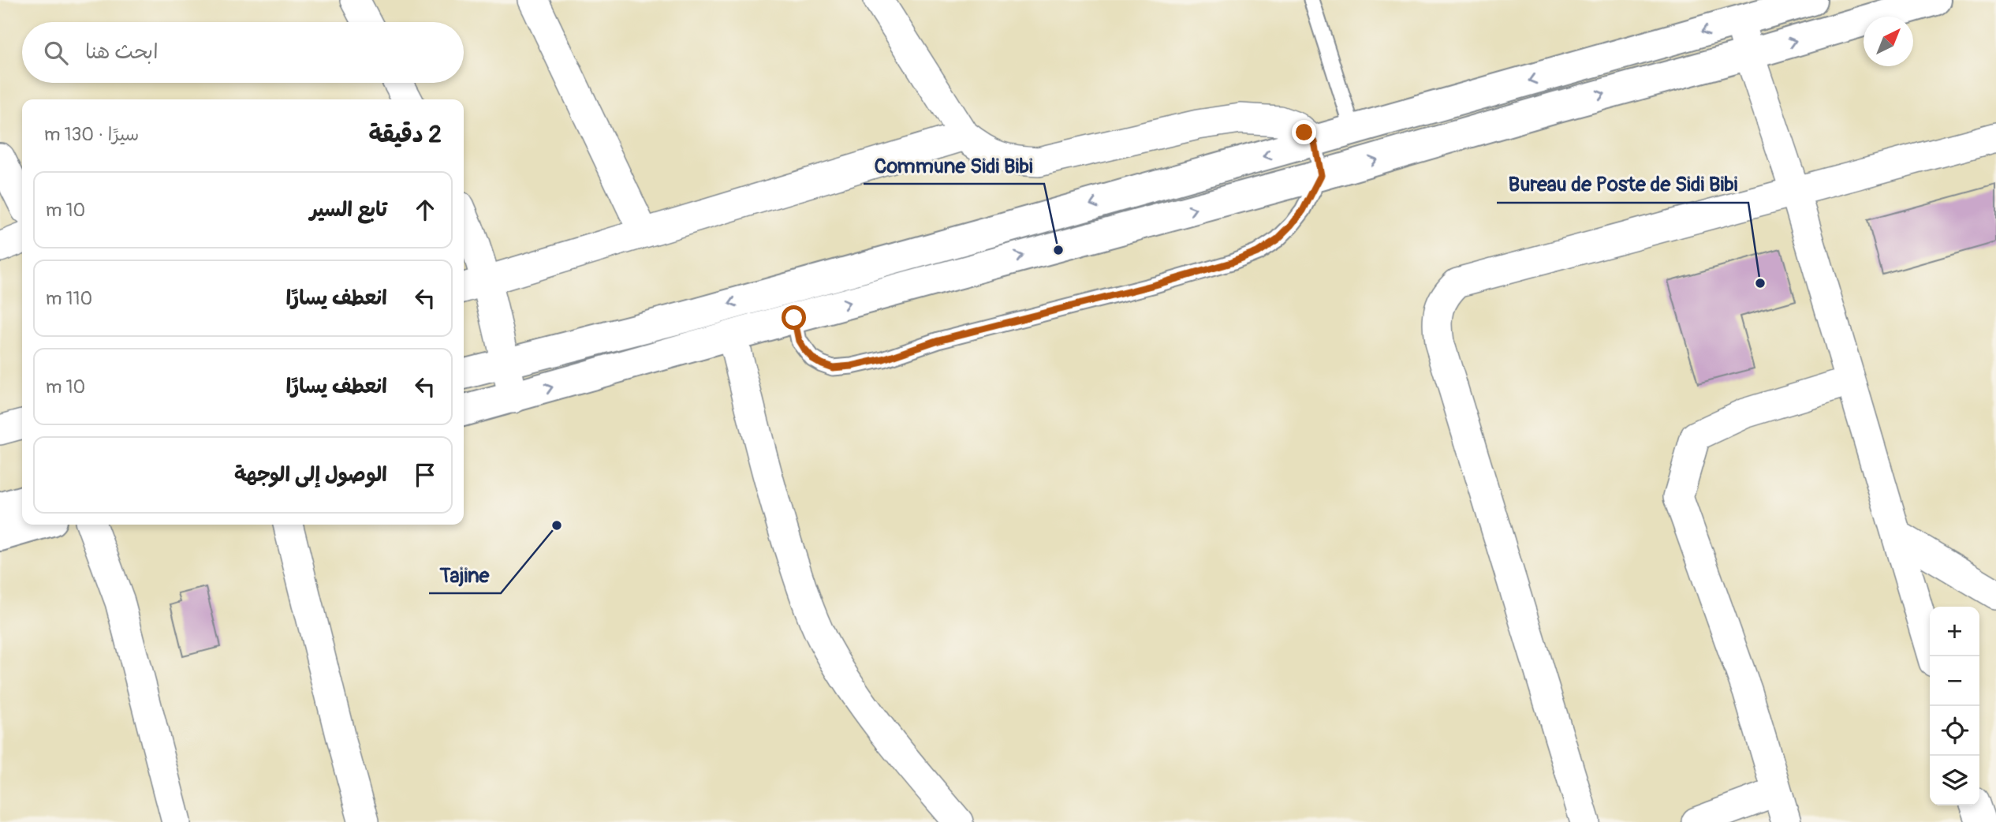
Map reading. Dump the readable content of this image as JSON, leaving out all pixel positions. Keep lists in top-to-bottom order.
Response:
{
  "places": ["Commune Sidi Bibi", "Bureau de Poste de Sidi Bibi", "Tajine"],
  "north": "top right",
  "page": {
    "search": "ابحث هنا",
    "heading": ["2 دقيقة", "سيرًا · 130 m"],
    "list": [
      ["تابع السير", "10 m"],
      ["انعطف يسارًا", "110 m"],
      ["انعطف يسارًا", "10 m"],
      "الوصول إلى الوجهة"
    ],
    "map_buttons": ["+", "−"]
  }
}
